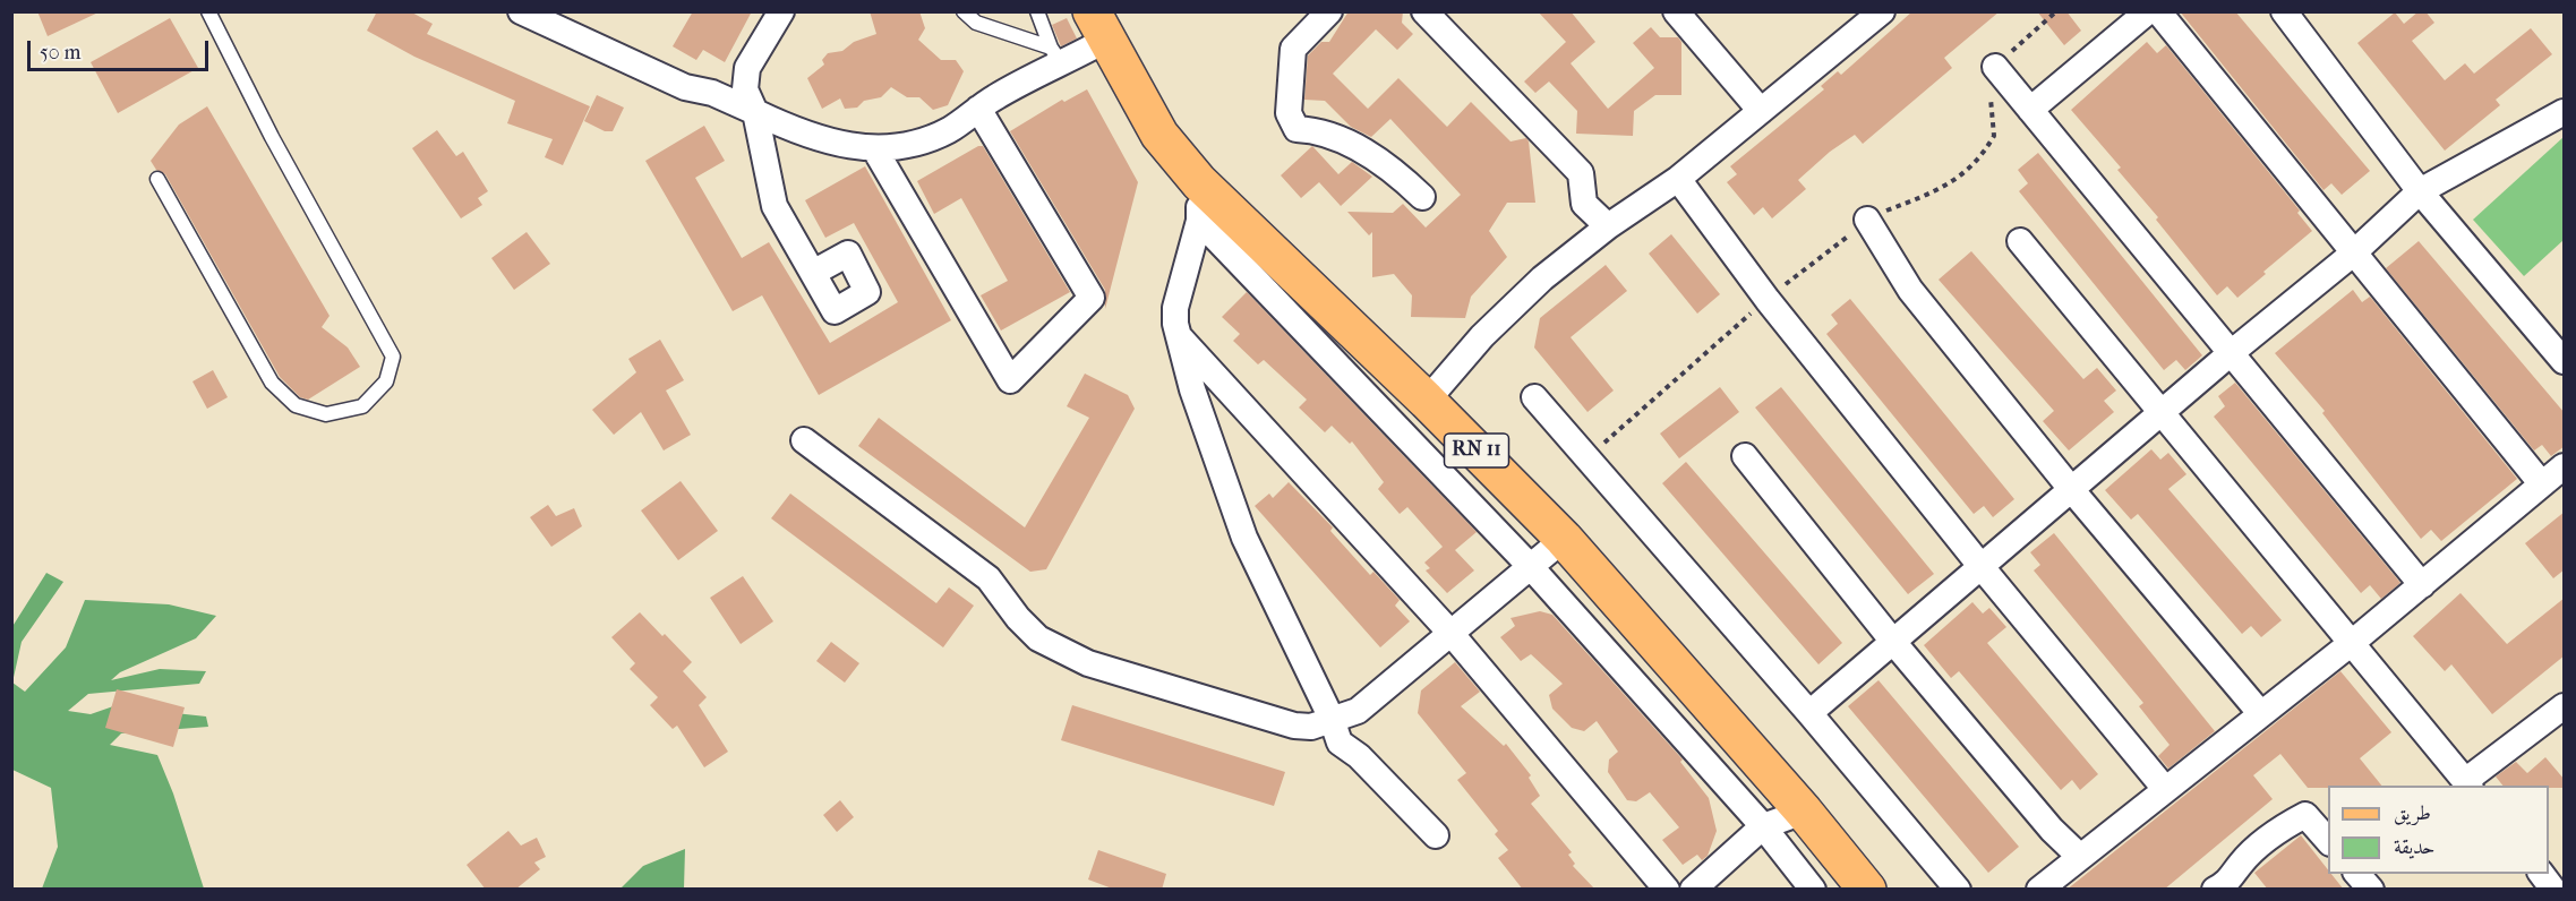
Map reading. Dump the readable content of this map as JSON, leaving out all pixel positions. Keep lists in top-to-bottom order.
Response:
{
  "streets": {
    "main road": ["RN 11"]
  },
  "legend": ["طريق", "حديقة"],
  "scale_bar": "50 m"
}
